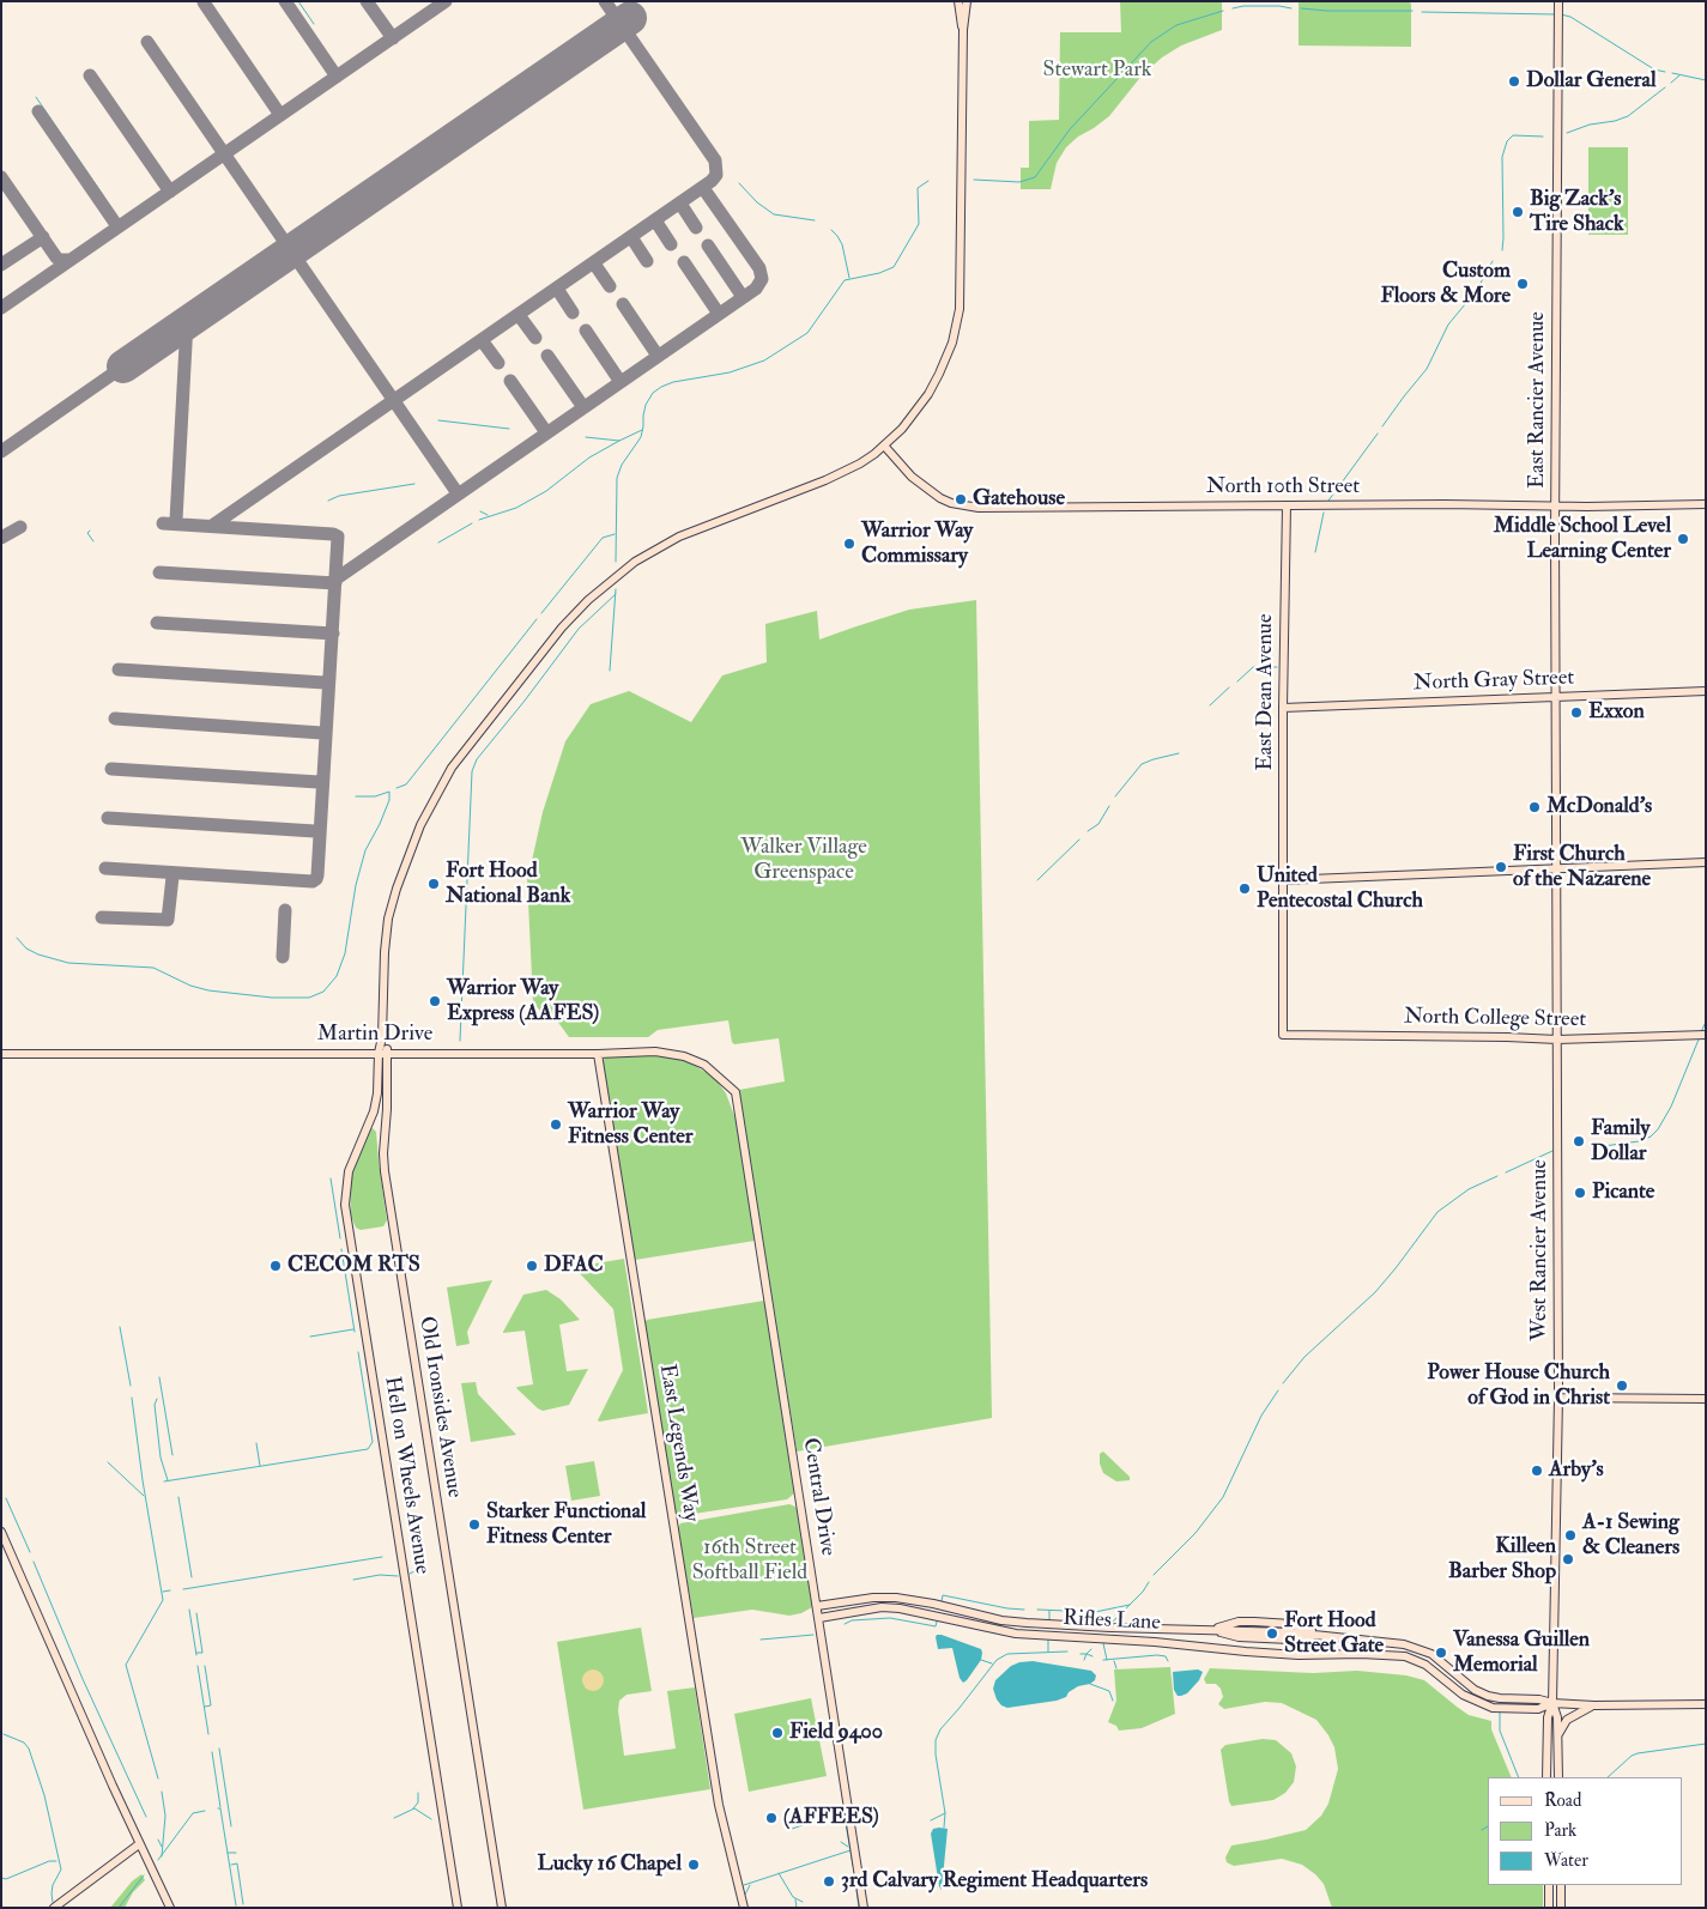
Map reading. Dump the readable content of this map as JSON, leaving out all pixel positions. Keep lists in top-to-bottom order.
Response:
{
  "streets": {
    "street": [
      "East Rancier Avenue",
      "North 10th Street",
      "North Gray Street",
      "East Dean Avenue",
      "North College Street",
      "Martin Drive",
      "West Rancier Avenue",
      "Old Ironsides Avenue",
      "East Legends Way",
      "Hell on Wheels Avenue",
      "Central Drive",
      "Rifles Lane"
    ]
  },
  "crossings": [
    ["East Rancier Avenue", "North 10th Street"],
    ["East Rancier Avenue", "North Gray Street"],
    ["East Rancier Avenue", "West Rancier Avenue"],
    ["North 10th Street", "East Dean Avenue"],
    ["North Gray Street", "East Dean Avenue"],
    ["East Dean Avenue", "North College Street"],
    ["North College Street", "West Rancier Avenue"],
    ["Martin Drive", "Old Ironsides Avenue"],
    ["Martin Drive", "East Legends Way"],
    ["Martin Drive", "Hell on Wheels Avenue"],
    ["Martin Drive", "Central Drive"],
    ["West Rancier Avenue", "Rifles Lane"],
    ["Central Drive", "Rifles Lane"]
  ],
  "parks": ["Stewart Park", "Walker Village Greenspace", "16th Street Softball Field"],
  "places": [
    "Dollar General",
    "Big Zack's Tire Shack",
    "Custom Floors & More",
    "Gatehouse",
    "Middle School Level Learning Center",
    "Warrior Way Commissary",
    "Exxon",
    "McDonald's",
    "First Church of the Nazarene",
    "Fort Hood National Bank",
    "United Pentecostal Church",
    "Warrior Way Express (AAFES)",
    "Warrior Way Fitness Center",
    "Family Dollar",
    "Picante",
    "CECOM RTS",
    "DFAC",
    "Power House Church of God in Christ",
    "Arby's",
    "Starker Functional Fitness Center",
    "A-1 Sewing & Cleaners",
    "Killeen Barber Shop",
    "Fort Hood Street Gate",
    "Vanessa Guillen Memorial",
    "Field 9400",
    "(AFFEES)",
    "Lucky 16 Chapel",
    "3rd Calvary Regiment Headquarters"
  ],
  "legend": ["Road", "Park", "Water"]
}
